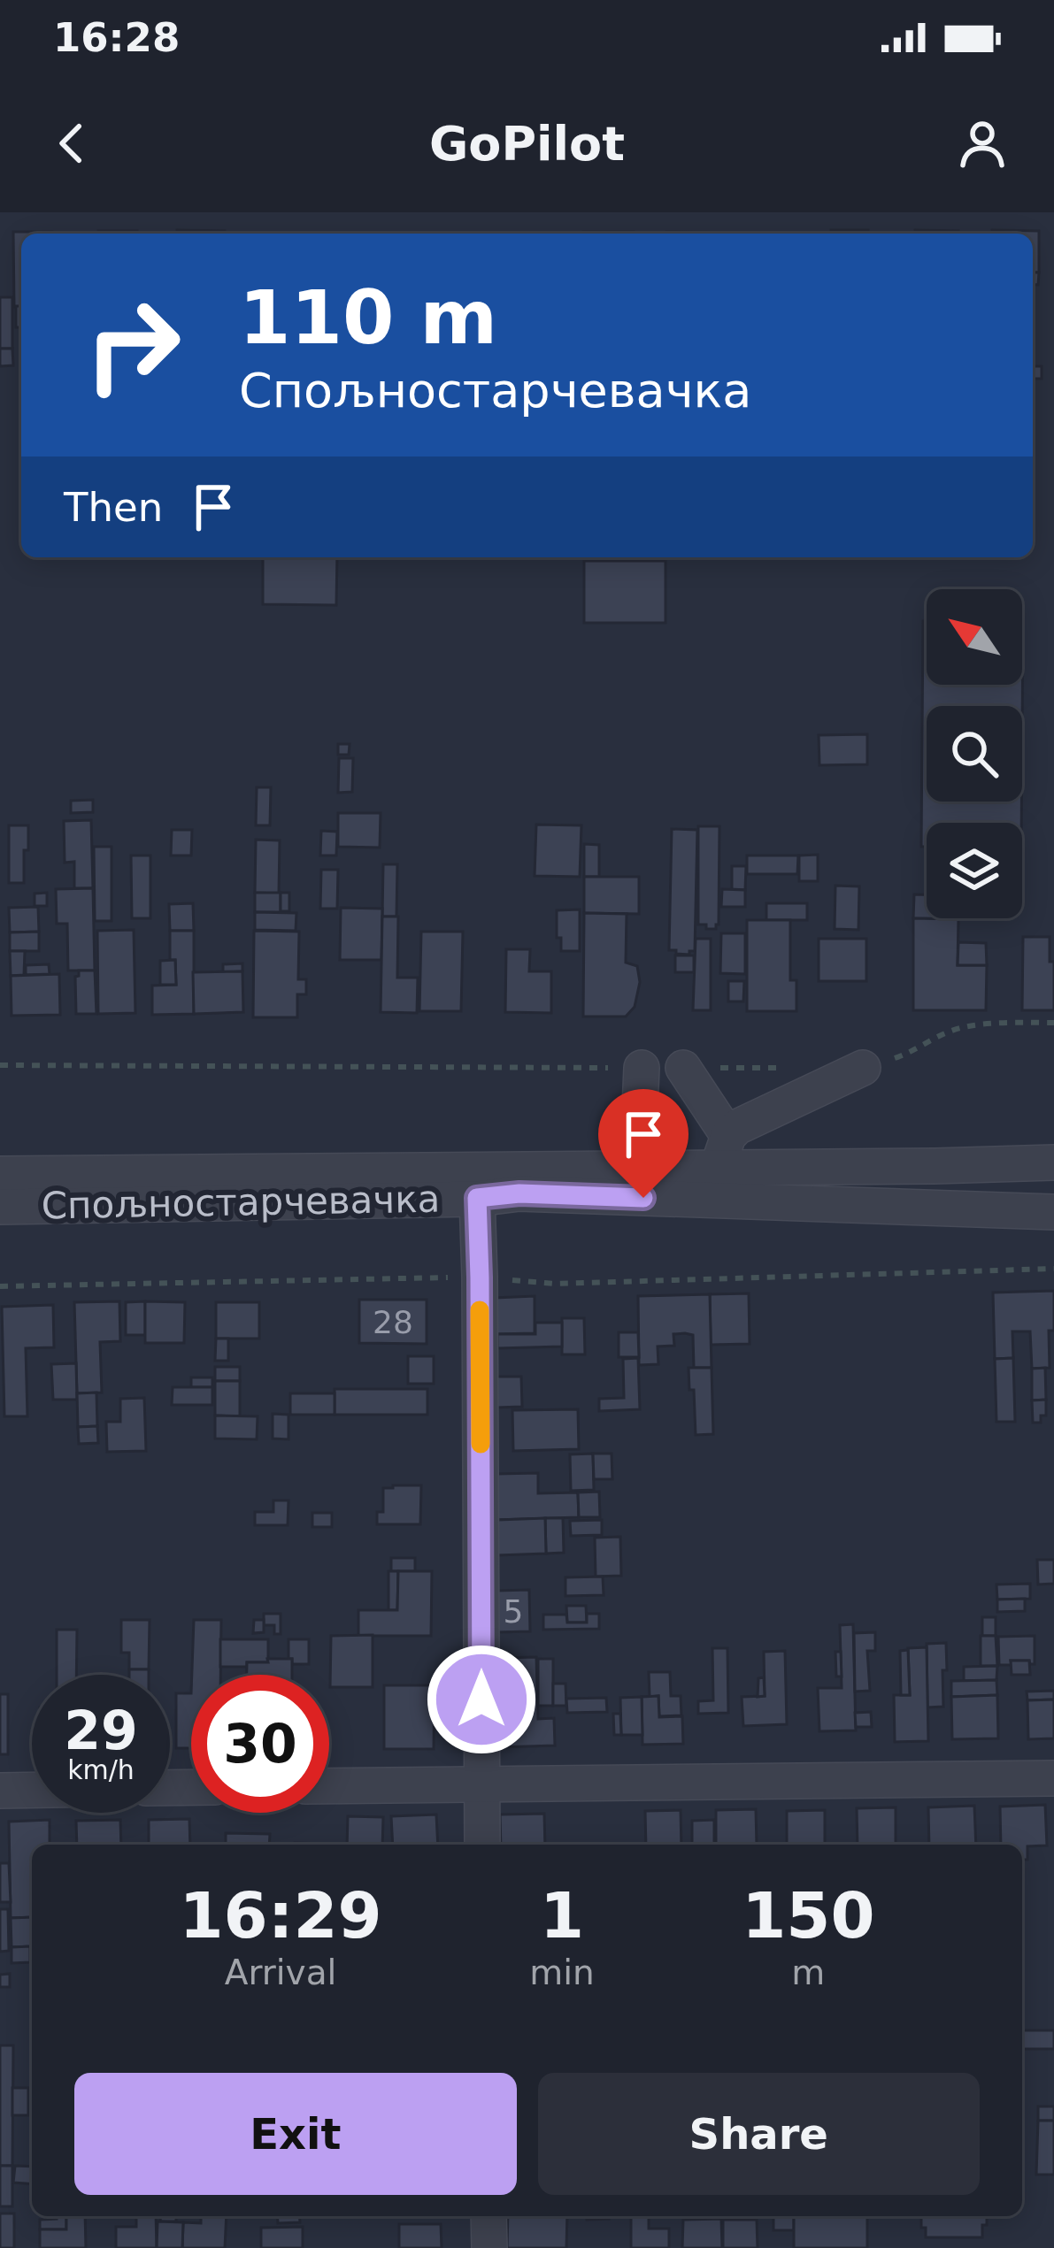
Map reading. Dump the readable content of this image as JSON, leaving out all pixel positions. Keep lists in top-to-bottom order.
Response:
{
  "streets": {
    "street": ["Спољностарчевачка"]
  },
  "house_numbers": ["28", "5"],
  "north": "top left",
  "page": {
    "status": "16:28",
    "header": "GoPilot",
    "turn": ["110 m", "Спољностарчевачка"],
    "then": "Then",
    "speed": "29 km/h",
    "limit": "30",
    "eta": [
      "16:29",
      "Arrival",
      "1",
      "min",
      "150",
      "m"
    ],
    "buttons": ["Exit", "Share"]
  }
}
